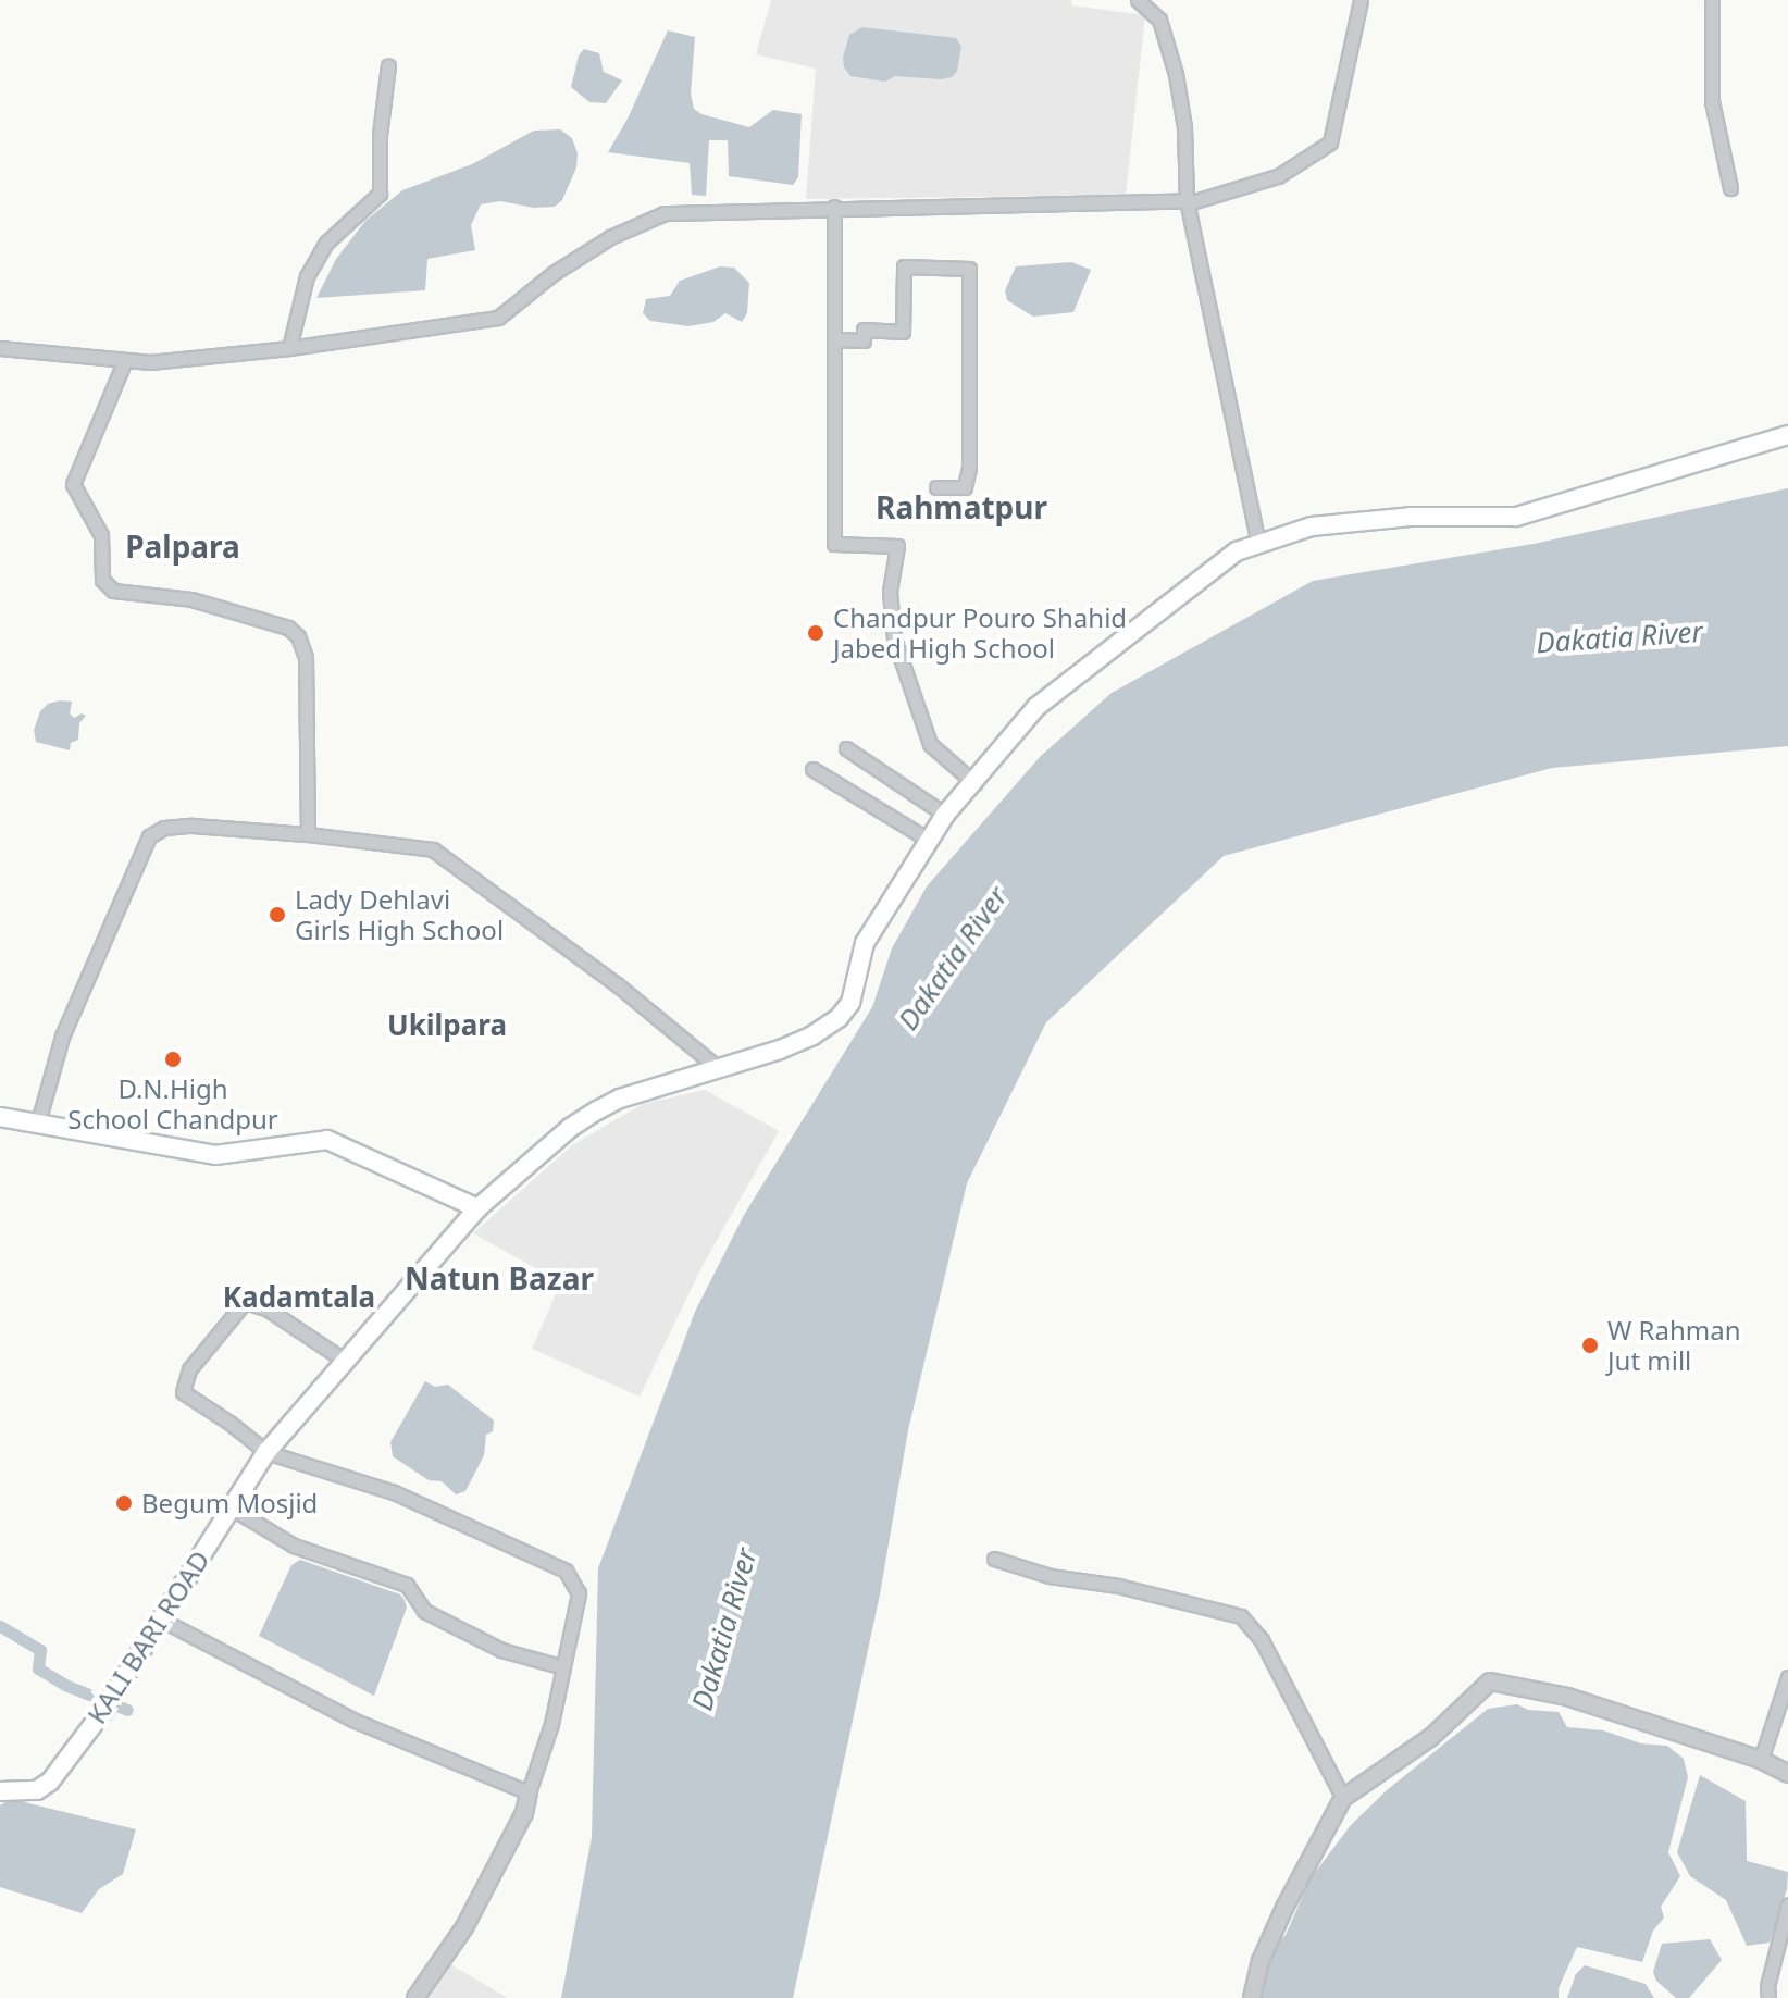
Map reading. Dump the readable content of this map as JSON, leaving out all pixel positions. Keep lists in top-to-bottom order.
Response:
{
  "streets": {
    "main road": ["KALI BARI ROAD"]
  },
  "districts": [
    "Rahmatpur",
    "Palpara",
    "Ukilpara",
    "Natun Bazar",
    "Kadamtala"
  ],
  "water": ["Dakatia River"],
  "places": [
    "Chandpur Pouro Shahid Jabed High School",
    "Lady Dehlavi Girls High School",
    "D.N.High School Chandpur",
    "W Rahman Jut mill",
    "Begum Mosjid"
  ]
}
